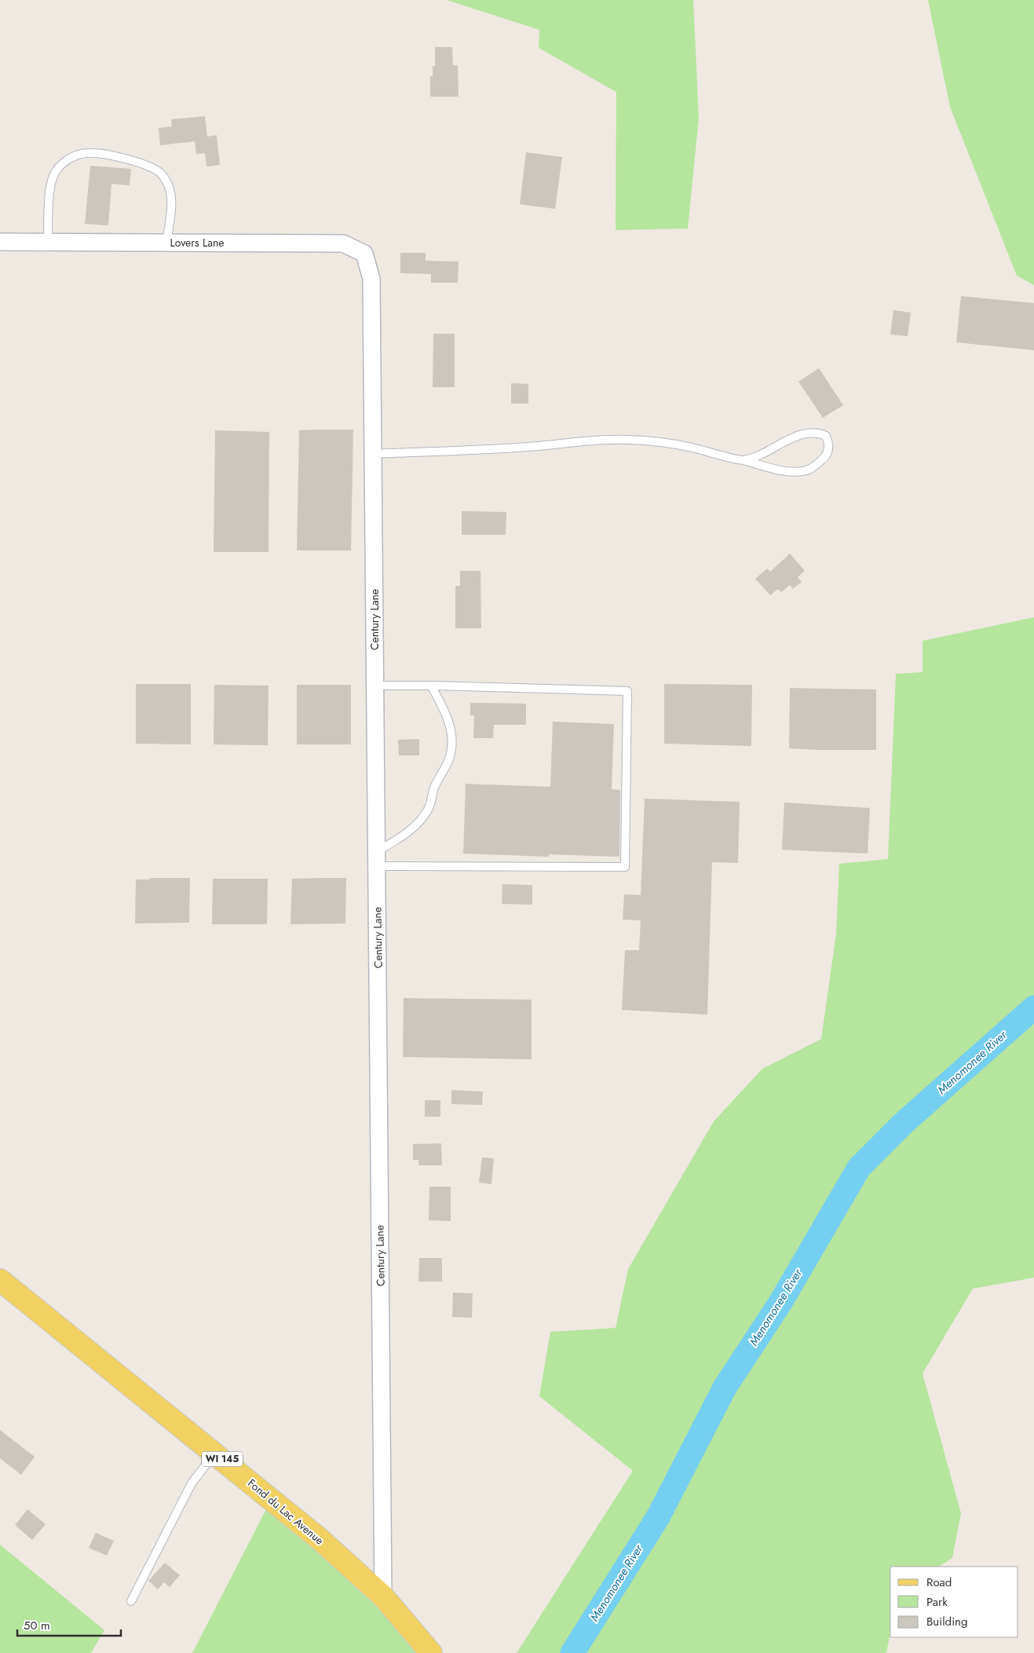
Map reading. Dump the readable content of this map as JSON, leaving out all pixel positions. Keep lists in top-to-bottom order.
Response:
{
  "streets": {
    "main road": ["WI 145", "Fond du Lac Avenue"],
    "street": ["Lovers Lane", "Century Lane"]
  },
  "crossings": [
    ["Lovers Lane", "Century Lane"],
    ["Century Lane", "Fond du Lac Avenue"]
  ],
  "water": ["Menomonee River"],
  "legend": ["Road", "Park", "Building"],
  "scale_bar": "50 m"
}
